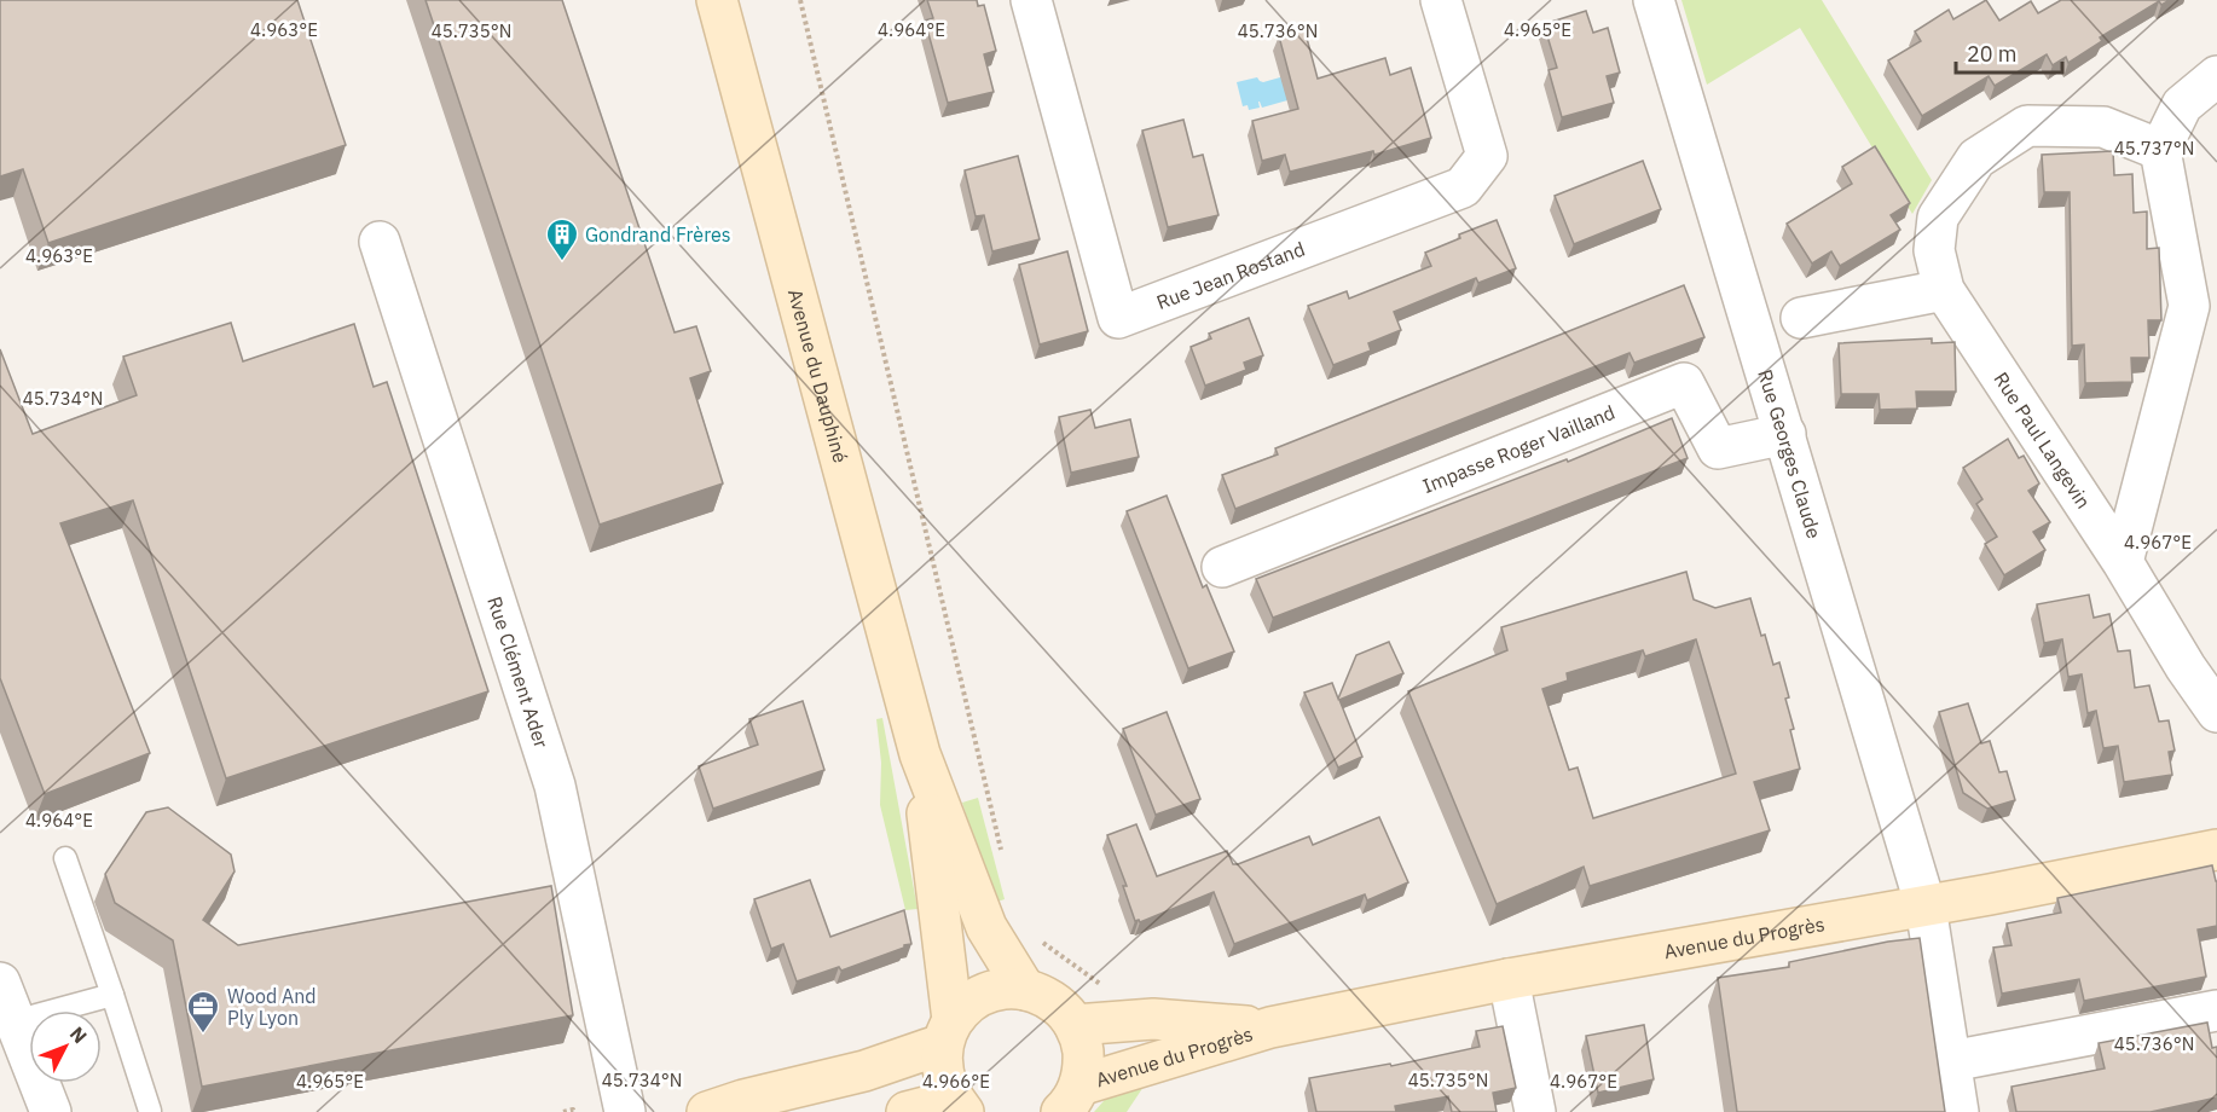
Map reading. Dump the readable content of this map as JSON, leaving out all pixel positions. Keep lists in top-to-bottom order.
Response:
{
  "streets": {
    "street": [
      "Rue Jean Rostand",
      "Avenue du Dauphiné",
      "Rue Paul Langevin",
      "Impasse Roger Vailland",
      "Rue Georges Claude",
      "Rue Clément Ader",
      "Avenue du Progrès"
    ]
  },
  "crossings": [
    ["Impasse Roger Vailland", "Rue Georges Claude"],
    ["Rue Georges Claude", "Avenue du Progrès"]
  ],
  "places": {
    "building": ["Gondrand Frères"],
    "office": ["Wood And Ply Lyon"]
  },
  "scale_bar": "20 m",
  "north": "top right",
  "coordinates": [
    "4.963°E",
    "4.964°E",
    "4.965°E",
    "45.735°N",
    "45.736°N",
    "45.737°N",
    "45.734°N",
    "4.967°E",
    "4.966°E"
  ]
}
